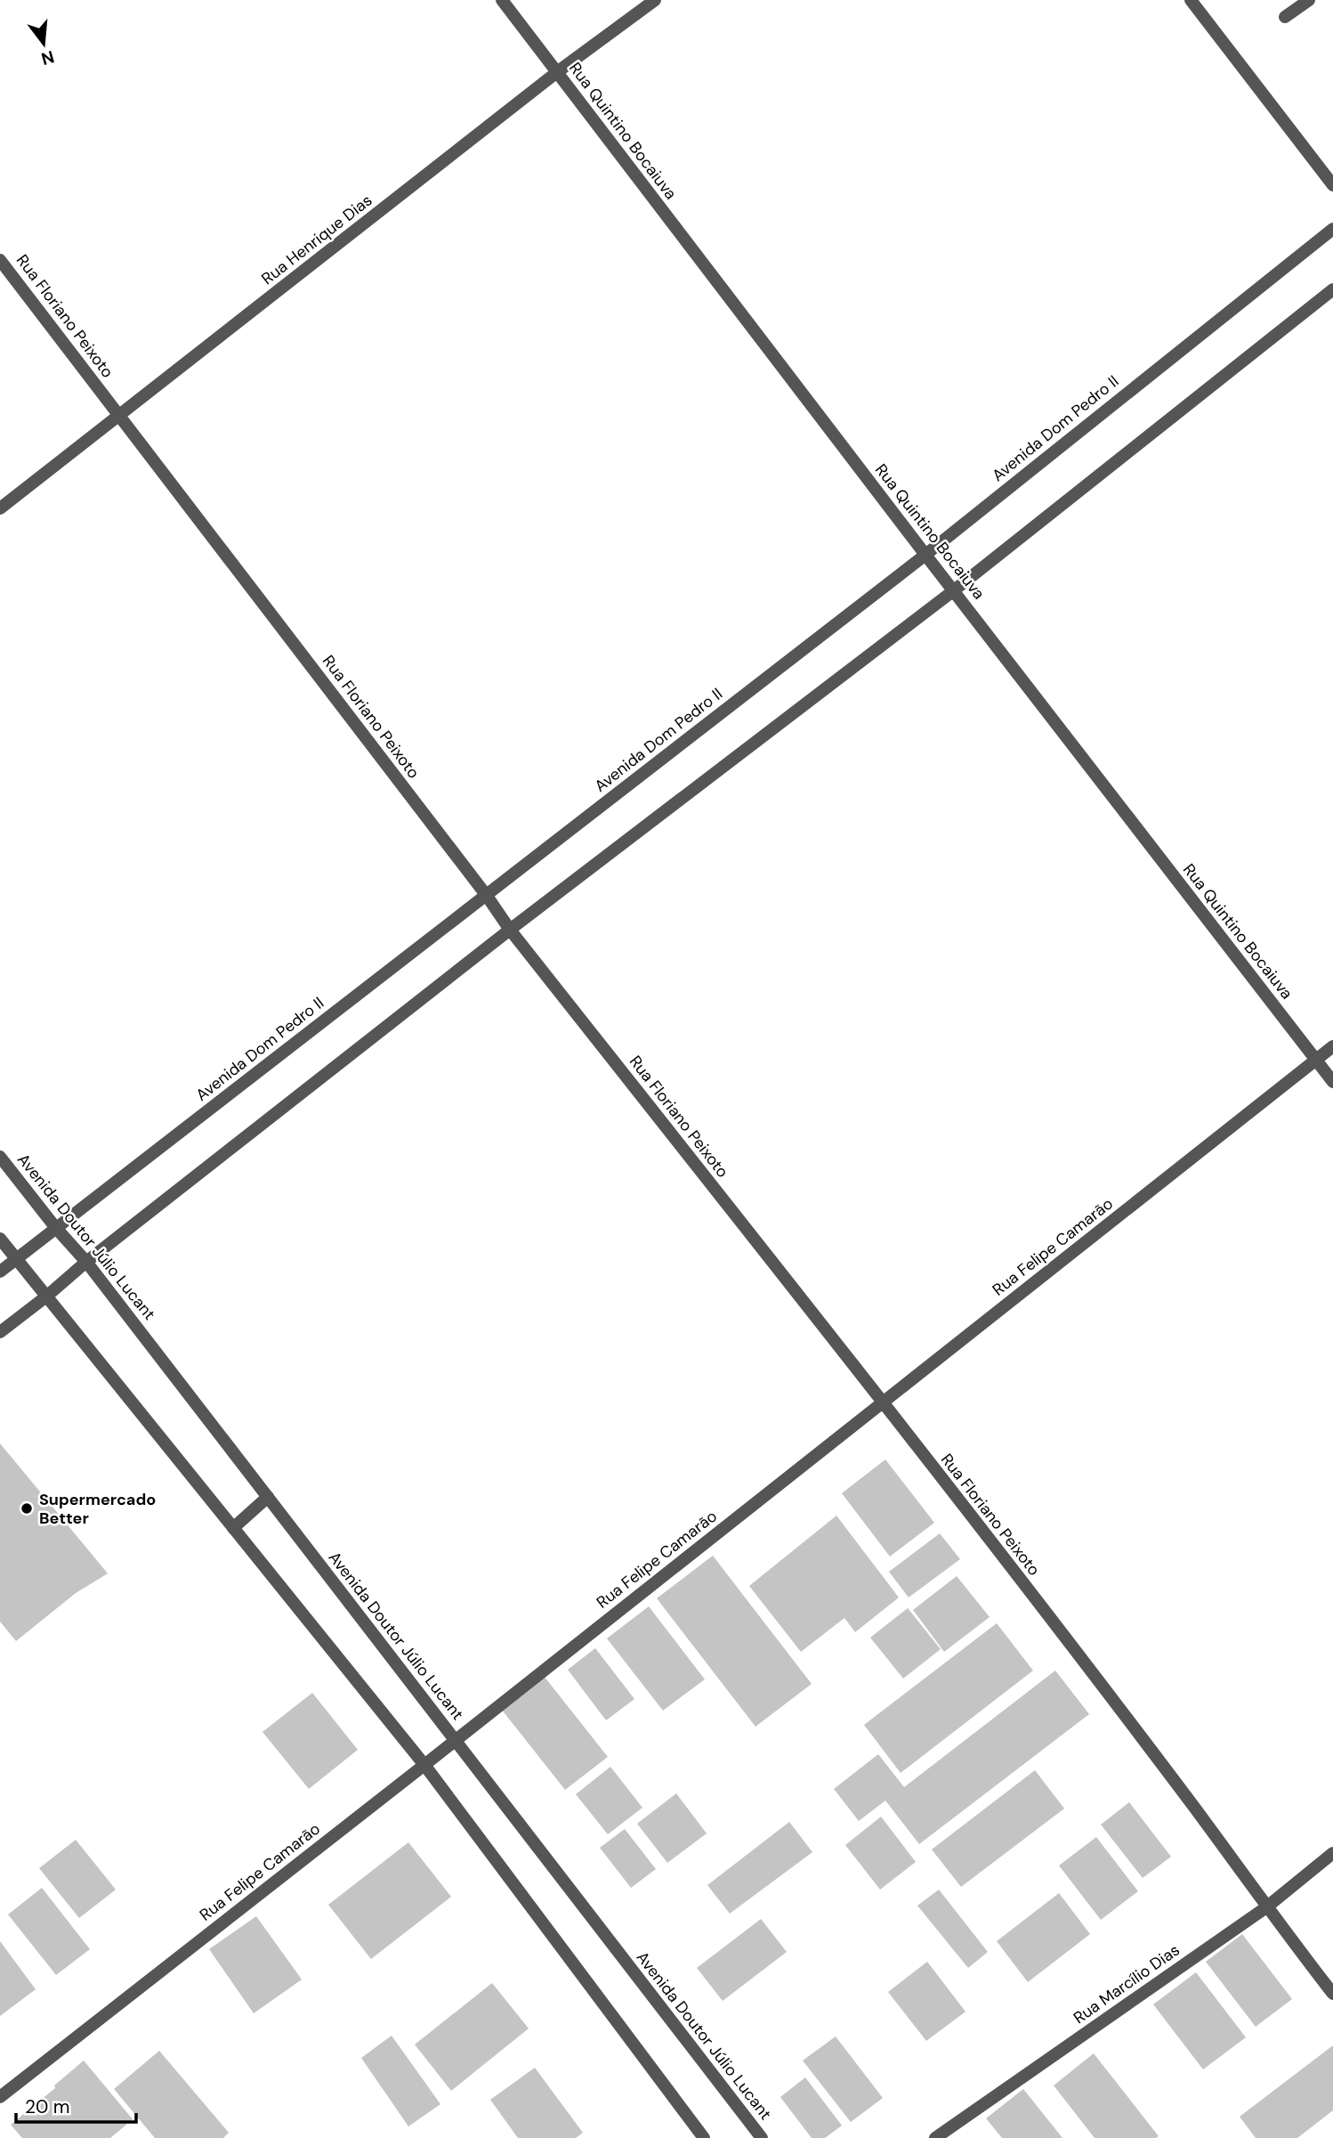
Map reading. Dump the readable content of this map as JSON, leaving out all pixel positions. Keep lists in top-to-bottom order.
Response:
{
  "streets": {
    "street": [
      "Rua Quintino Bocaiuva",
      "Rua Henrique Dias",
      "Rua Floriano Peixoto",
      "Avenida Dom Pedro II",
      "Avenida Doutor Júlio Lucant",
      "Rua Felipe Camarão",
      "Rua Marcílio Dias"
    ]
  },
  "crossings": [
    ["Rua Quintino Bocaiuva", "Rua Henrique Dias"],
    ["Rua Quintino Bocaiuva", "Avenida Dom Pedro II"],
    ["Rua Quintino Bocaiuva", "Rua Felipe Camarão"],
    ["Rua Henrique Dias", "Rua Floriano Peixoto"],
    ["Rua Floriano Peixoto", "Avenida Dom Pedro II"],
    ["Rua Floriano Peixoto", "Rua Felipe Camarão"],
    ["Rua Floriano Peixoto", "Rua Marcílio Dias"],
    ["Avenida Dom Pedro II", "Avenida Doutor Júlio Lucant"],
    ["Avenida Doutor Júlio Lucant", "Rua Felipe Camarão"]
  ],
  "places": ["Supermercado Better"],
  "scale_bar": "20 m",
  "north": "bottom"
}
